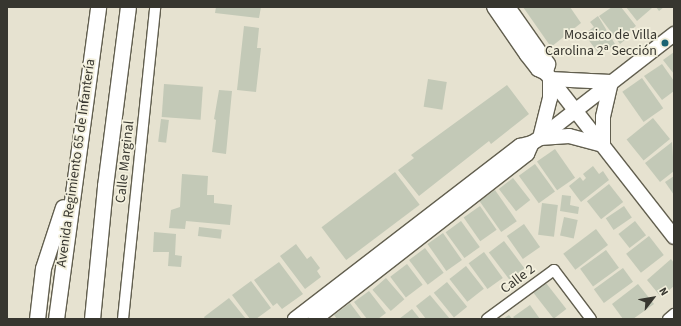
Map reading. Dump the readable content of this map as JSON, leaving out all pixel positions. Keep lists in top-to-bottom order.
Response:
{
  "streets": {
    "main road": ["Avenida Regimiento 65 de Infantería"],
    "street": ["Calle Marginal", "Calle 2"]
  },
  "places": ["Mosaico de Villa Carolina 2ª Sección"],
  "north": "top right"
}
